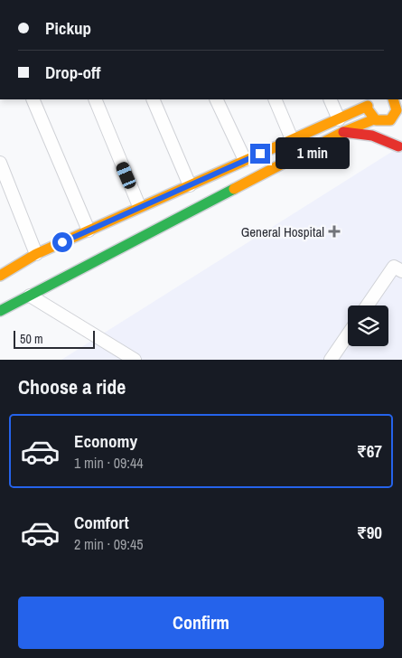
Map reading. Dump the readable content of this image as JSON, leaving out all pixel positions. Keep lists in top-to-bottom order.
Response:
{
  "places": {
    "health": ["General Hospital"]
  },
  "scale_bar": "50 m",
  "page": {
    "banner": ["Pickup", "Drop-off"],
    "bubble": "1 min",
    "scale": "50 m",
    "heading": "Choose a ride",
    "list": [
      {
        "name": "Economy",
        "note": "1 min · 09:44",
        "value": "₹67"
      },
      {
        "name": "Comfort",
        "note": "2 min · 09:45",
        "value": "₹90"
      }
    ],
    "buttons": "Confirm"
  }
}
